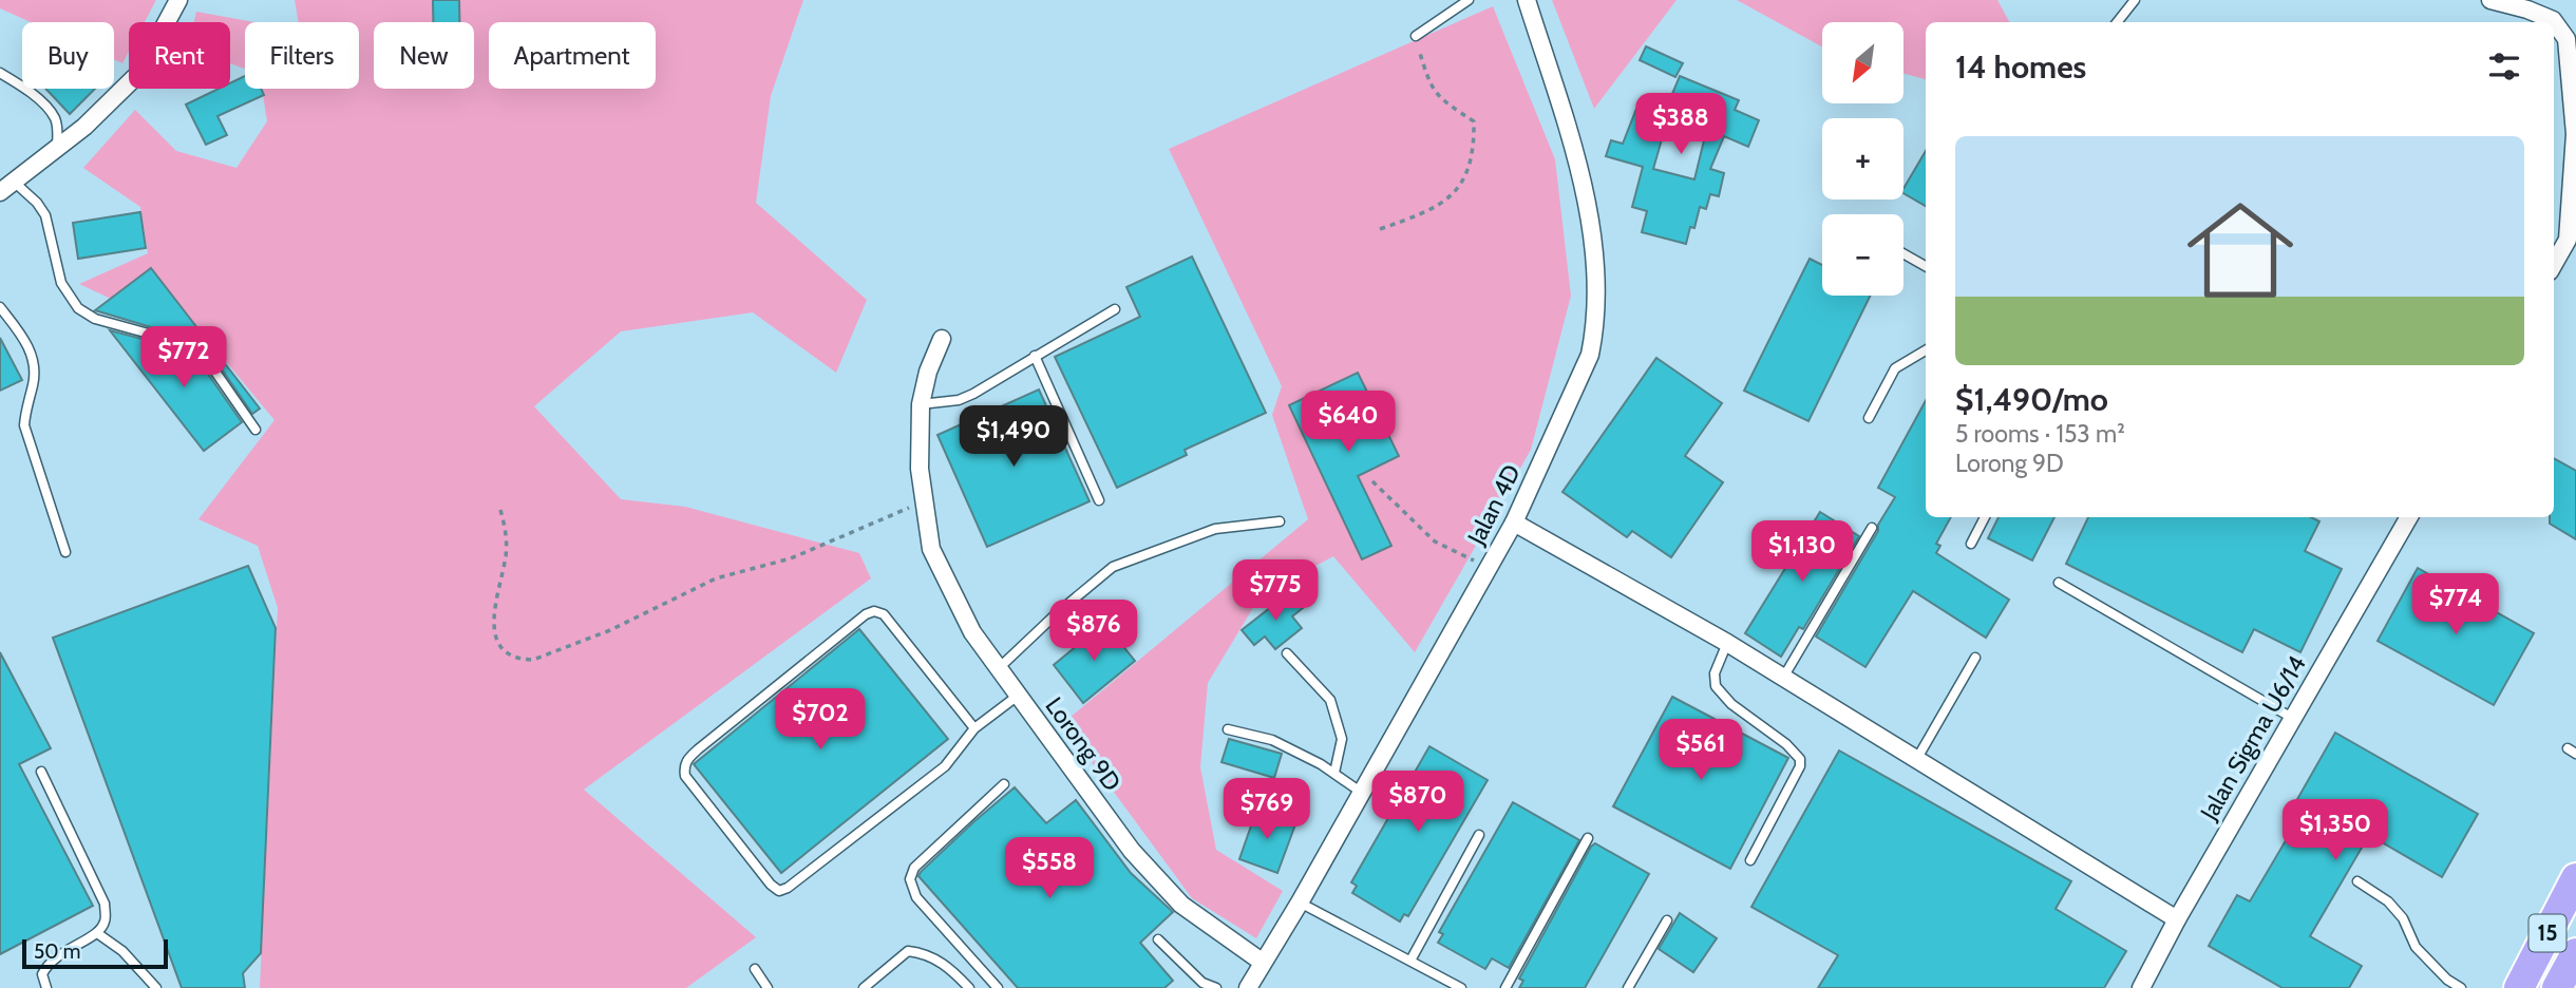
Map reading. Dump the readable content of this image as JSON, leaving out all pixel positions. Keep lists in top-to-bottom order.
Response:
{
  "streets": {
    "highway": ["15"],
    "street": ["Jalan 4D", "Jalan Sigma U6/14", "Lorong 9D"]
  },
  "crossings": [
    ["Jalan 4D", "Lorong 9D"]
  ],
  "scale_bar": "50 m",
  "north": "bottom left",
  "page": {
    "map_buttons": ["+", "−"],
    "chip": [
      "Buy",
      "Rent",
      "Filters",
      "New",
      "Apartment"
    ],
    "heading": "14 homes",
    "price": [
      "$388",
      "$772",
      "$640",
      "$1,490",
      "$1,130",
      "$775",
      "$774",
      "$876",
      "$702",
      "$561",
      "$870",
      "$769",
      "$1,350",
      "$558"
    ],
    "list": [
      {
        "name": "$1,490/mo",
        "note": "5 rooms · 153 m² · Lorong 9D"
      }
    ],
    "scale": "50 m"
  }
}
